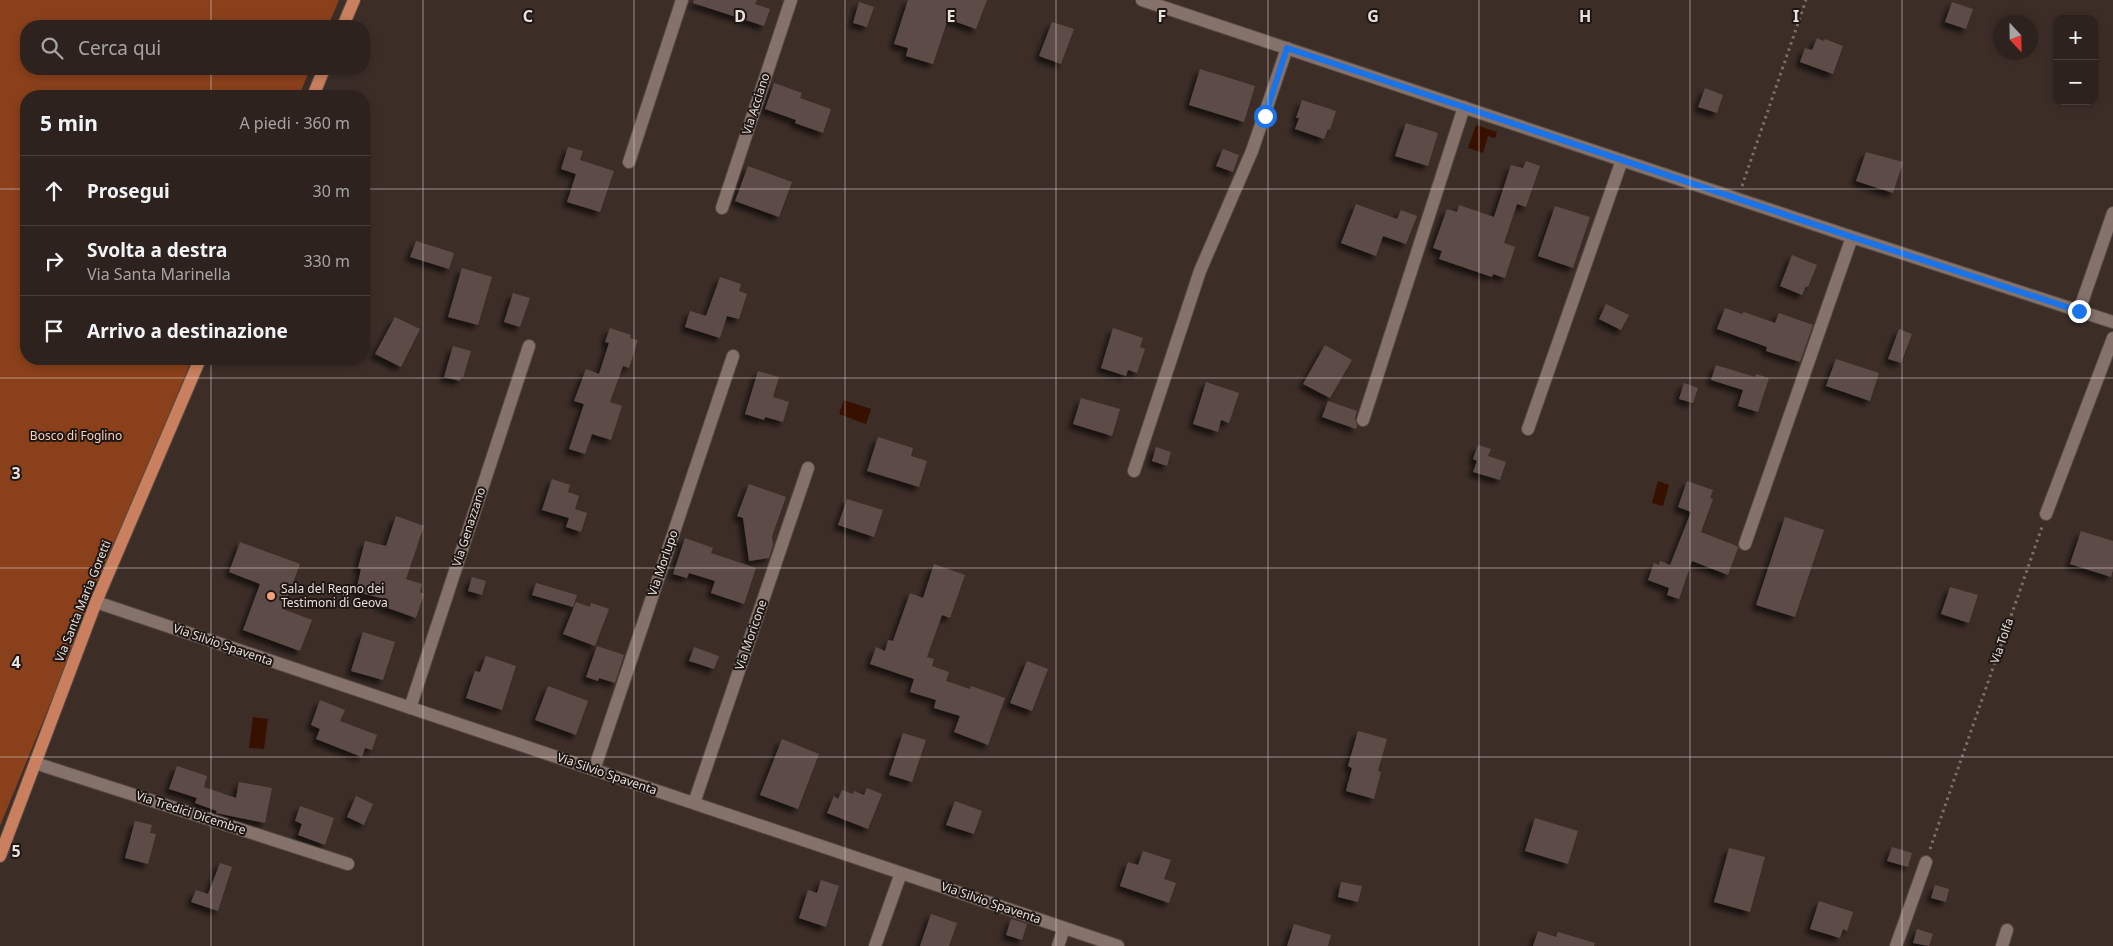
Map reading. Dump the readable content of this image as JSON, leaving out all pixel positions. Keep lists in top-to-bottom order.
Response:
{
  "streets": {
    "main road": ["Via Santa Maria Goretti"],
    "street": [
      "Via Acciano",
      "Via Genazzano",
      "Via Morlupo",
      "Via Moricone",
      "Via Silvio Spaventa",
      "Via Tredici Dicembre"
    ],
    "path": ["Via Tolfa"]
  },
  "crossings": [
    ["Via Genazzano", "Via Silvio Spaventa"],
    ["Via Morlupo", "Via Silvio Spaventa"],
    ["Via Santa Maria Goretti", "Via Silvio Spaventa"],
    ["Via Santa Maria Goretti", "Via Tredici Dicembre"],
    ["Via Moricone", "Via Silvio Spaventa"]
  ],
  "parks": ["Bosco di Foglino"],
  "places": ["Sala del Regno dei Testimoni di Geova"],
  "north": "bottom",
  "page": {
    "map_buttons": ["+", "−"],
    "search": "Cerca qui",
    "heading": ["5 min", "A piedi · 360 m"],
    "list": [
      ["Prosegui", "30 m"],
      ["Svolta a destra", "Via Santa Marinella", "330 m"],
      "Arrivo a destinazione"
    ]
  },
  "grid": {
    "columns": [
      "C",
      "D",
      "E",
      "F",
      "G",
      "H",
      "I"
    ],
    "rows": ["3", "4", "5"]
  }
}
